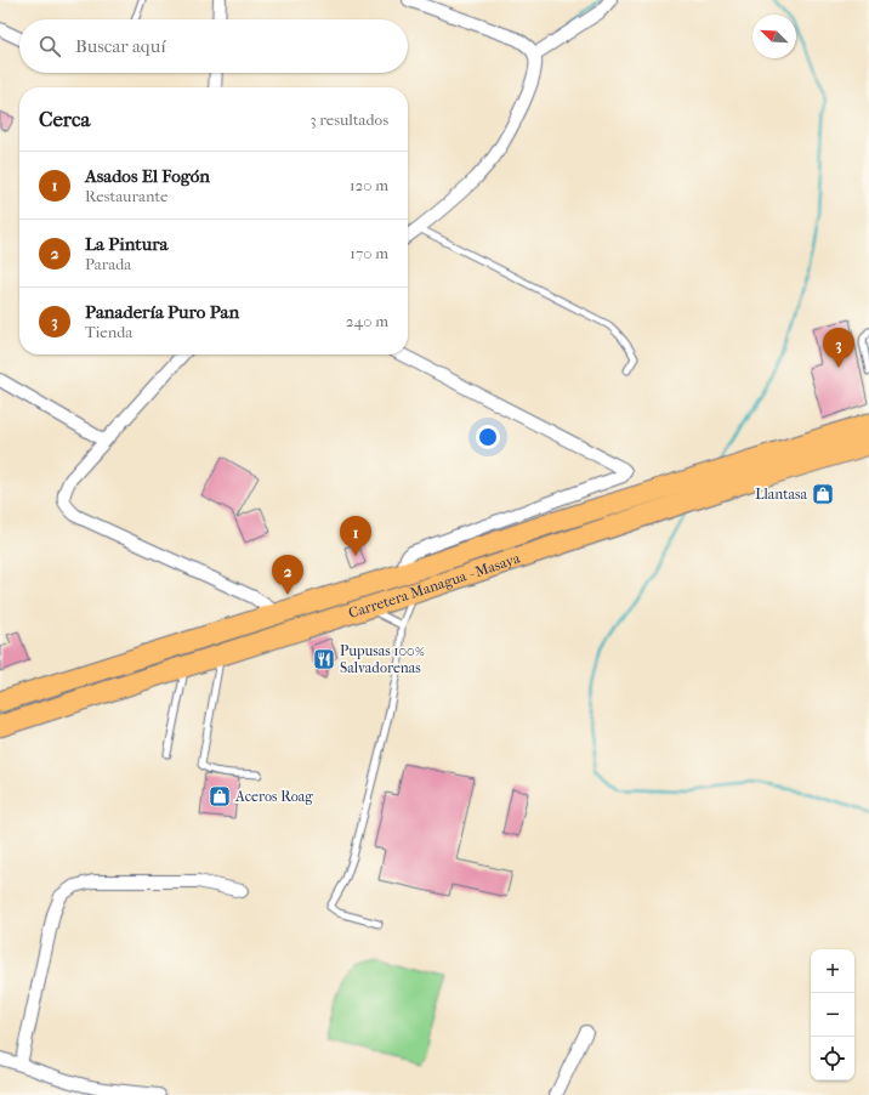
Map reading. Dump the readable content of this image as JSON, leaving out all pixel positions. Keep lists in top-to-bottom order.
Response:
{
  "streets": {
    "highway": ["Carretera Managua - Masaya"]
  },
  "places": {
    "shop": ["Llantasa", "Aceros Roag"],
    "restaurant": ["Pupusas 100% Salvadorenas"]
  },
  "north": "top left",
  "page": {
    "search": "Buscar aquí",
    "heading": ["Cerca", "3 resultados"],
    "list": [
      {
        "mark": "1",
        "name": "Asados El Fogón",
        "note": "Restaurante",
        "value": "120 m"
      },
      {
        "mark": "2",
        "name": "La Pintura",
        "note": "Parada",
        "value": "170 m"
      },
      {
        "mark": "3",
        "name": "Panadería Puro Pan",
        "note": "Tienda",
        "value": "240 m"
      }
    ],
    "pins": ["3", "1", "2"],
    "map_buttons": ["+", "−"]
  }
}
